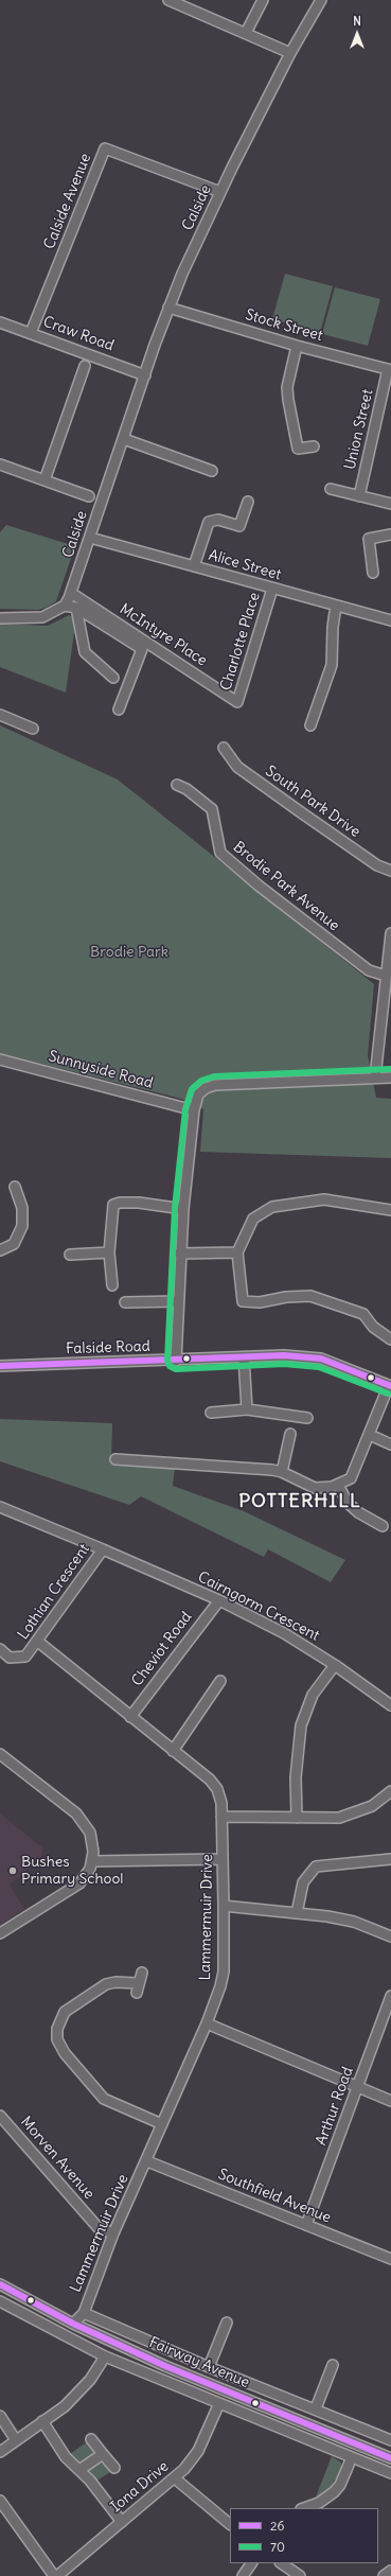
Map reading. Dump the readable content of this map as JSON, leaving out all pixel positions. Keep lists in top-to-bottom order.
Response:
{
  "streets": {
    "street": [
      "Calside Avenue",
      "Calside",
      "Stock Street",
      "Craw Road",
      "Union Street",
      "Alice Street",
      "McIntyre Place",
      "Charlotte Place",
      "South Park Drive",
      "Brodie Park Avenue",
      "Sunnyside Road",
      "Falside Road",
      "Lothian Crescent",
      "Cairngorm Crescent",
      "Cheviot Road",
      "Lammermuir Drive",
      "Arthur Road",
      "Morven Avenue",
      "Southfield Avenue",
      "Fairway Avenue",
      "Iona Drive"
    ]
  },
  "crossings": [
    ["Calside Avenue", "Calside"],
    ["Calside Avenue", "Craw Road"],
    ["Calside", "Stock Street"],
    ["Calside", "Craw Road"],
    ["Calside", "Alice Street"],
    ["Calside", "McIntyre Place"],
    ["Stock Street", "Union Street"],
    ["Alice Street", "Charlotte Place"],
    ["McIntyre Place", "Charlotte Place"],
    ["Lothian Crescent", "Cairngorm Crescent"],
    ["Lothian Crescent", "Lammermuir Drive"],
    ["Cairngorm Crescent", "Cheviot Road"],
    ["Cheviot Road", "Lammermuir Drive"],
    ["Lammermuir Drive", "Morven Avenue"],
    ["Lammermuir Drive", "Southfield Avenue"],
    ["Lammermuir Drive", "Fairway Avenue"],
    ["Arthur Road", "Southfield Avenue"],
    ["Fairway Avenue", "Iona Drive"]
  ],
  "districts": ["POTTERHILL"],
  "parks": ["Brodie Park"],
  "places": ["Bushes Primary School"],
  "lines": ["transit line 70", "transit line 26"],
  "legend": ["26", "70"],
  "north": "top"
}
